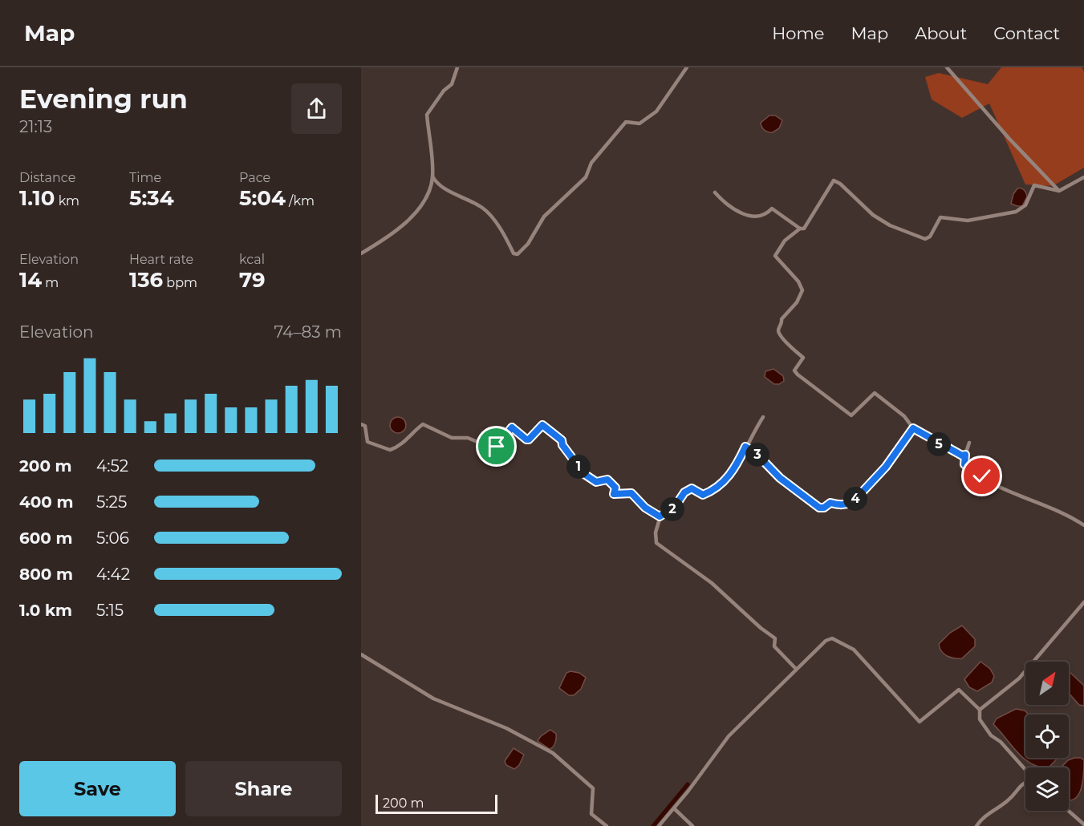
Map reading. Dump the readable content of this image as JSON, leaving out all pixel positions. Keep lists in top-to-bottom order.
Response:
{
  "scale_bar": "200 m",
  "north": "top right",
  "page": {
    "header": "Map",
    "nav": [
      "Home",
      "Map",
      "About",
      "Contact"
    ],
    "heading": ["Evening run", "21:13"],
    "stats": [
      ["Distance", "1.10 km"],
      ["Time", "5:34"],
      ["Pace", "5:04 /km"],
      ["Elevation", "14 m"],
      ["Heart rate", "136 bpm"],
      ["kcal", "79"]
    ],
    "chart": ["Elevation", "74–83 m"],
    "pins": [
      "5",
      "3",
      "1",
      "4",
      "2"
    ],
    "list": [
      {
        "name": "200 m",
        "note": "4:52"
      },
      {
        "name": "400 m",
        "note": "5:25"
      },
      {
        "name": "600 m",
        "note": "5:06"
      },
      {
        "name": "800 m",
        "note": "4:42"
      },
      {
        "name": "1.0 km",
        "note": "5:15"
      }
    ],
    "buttons": ["Save", "Share"],
    "scale": "200 m"
  }
}
